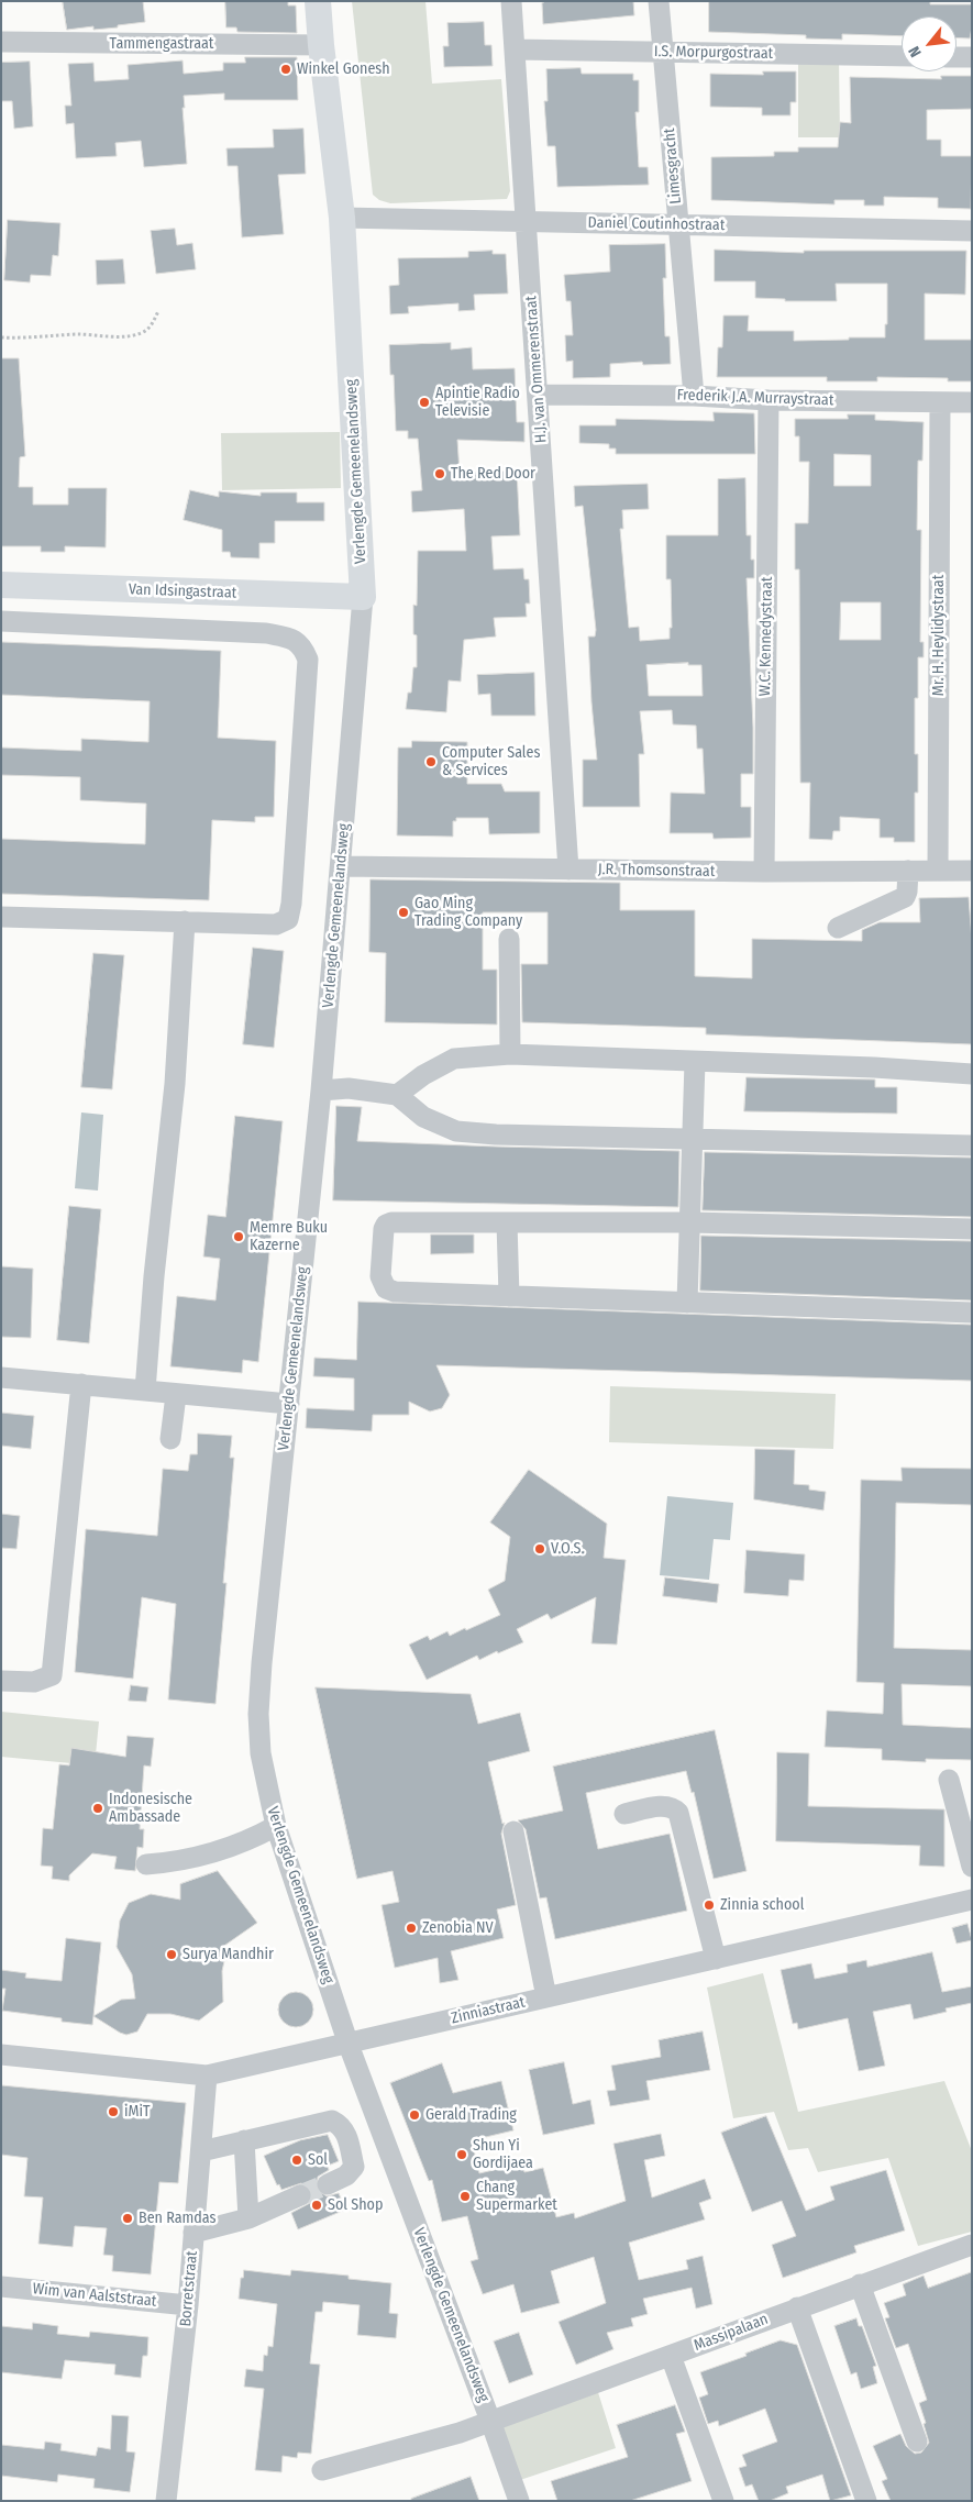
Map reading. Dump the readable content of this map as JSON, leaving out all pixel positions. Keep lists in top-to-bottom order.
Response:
{
  "streets": {
    "main road": ["Verlengde Gemeenelandsweg", "Van Idsingastraat"],
    "street": [
      "Tammengastraat",
      "I.S. Morpurgostraat",
      "Limesgracht",
      "Daniel Coutinhostraat",
      "H.J. van Ommerenstraat",
      "Frederik J.A. Murraystraat",
      "Mr. H. Heylidystraat",
      "W.C. Kennedystraat",
      "J.R. Thomsonstraat",
      "Zinniastraat",
      "Borretstraat",
      "Wim van Aalststraat",
      "Massipalaan"
    ]
  },
  "crossings": [
    ["Tammengastraat", "Verlengde Gemeenelandsweg"],
    ["I.S. Morpurgostraat", "Limesgracht"],
    ["I.S. Morpurgostraat", "H.J. van Ommerenstraat"],
    ["Limesgracht", "Daniel Coutinhostraat"],
    ["Limesgracht", "Frederik J.A. Murraystraat"],
    ["Daniel Coutinhostraat", "H.J. van Ommerenstraat"],
    ["Daniel Coutinhostraat", "Verlengde Gemeenelandsweg"],
    ["H.J. van Ommerenstraat", "Frederik J.A. Murraystraat"],
    ["H.J. van Ommerenstraat", "J.R. Thomsonstraat"],
    ["Frederik J.A. Murraystraat", "Mr. H. Heylidystraat"],
    ["Frederik J.A. Murraystraat", "W.C. Kennedystraat"],
    ["Verlengde Gemeenelandsweg", "Van Idsingastraat"],
    ["Verlengde Gemeenelandsweg", "J.R. Thomsonstraat"],
    ["Verlengde Gemeenelandsweg", "Zinniastraat"],
    ["Verlengde Gemeenelandsweg", "Massipalaan"],
    ["Mr. H. Heylidystraat", "J.R. Thomsonstraat"],
    ["W.C. Kennedystraat", "J.R. Thomsonstraat"],
    ["Zinniastraat", "Borretstraat"],
    ["Borretstraat", "Wim van Aalststraat"]
  ],
  "places": [
    "Winkel Gonesh",
    "Apintie Radio Televisie",
    "The Red Door",
    "Computer Sales & Services",
    "Gao Ming Trading Company",
    "Memre Buku Kazerne",
    "V.O.S.",
    "Indonesische Ambassade",
    "Zinnia school",
    "Zenobia NV",
    "Surya Mandhir",
    "iMiT",
    "Gerald Trading",
    "Shun Yi Gordijaea",
    "Sol",
    "Chang Supermarket",
    "Sol Shop",
    "Ben Ramdas"
  ],
  "north": "bottom left"
}
